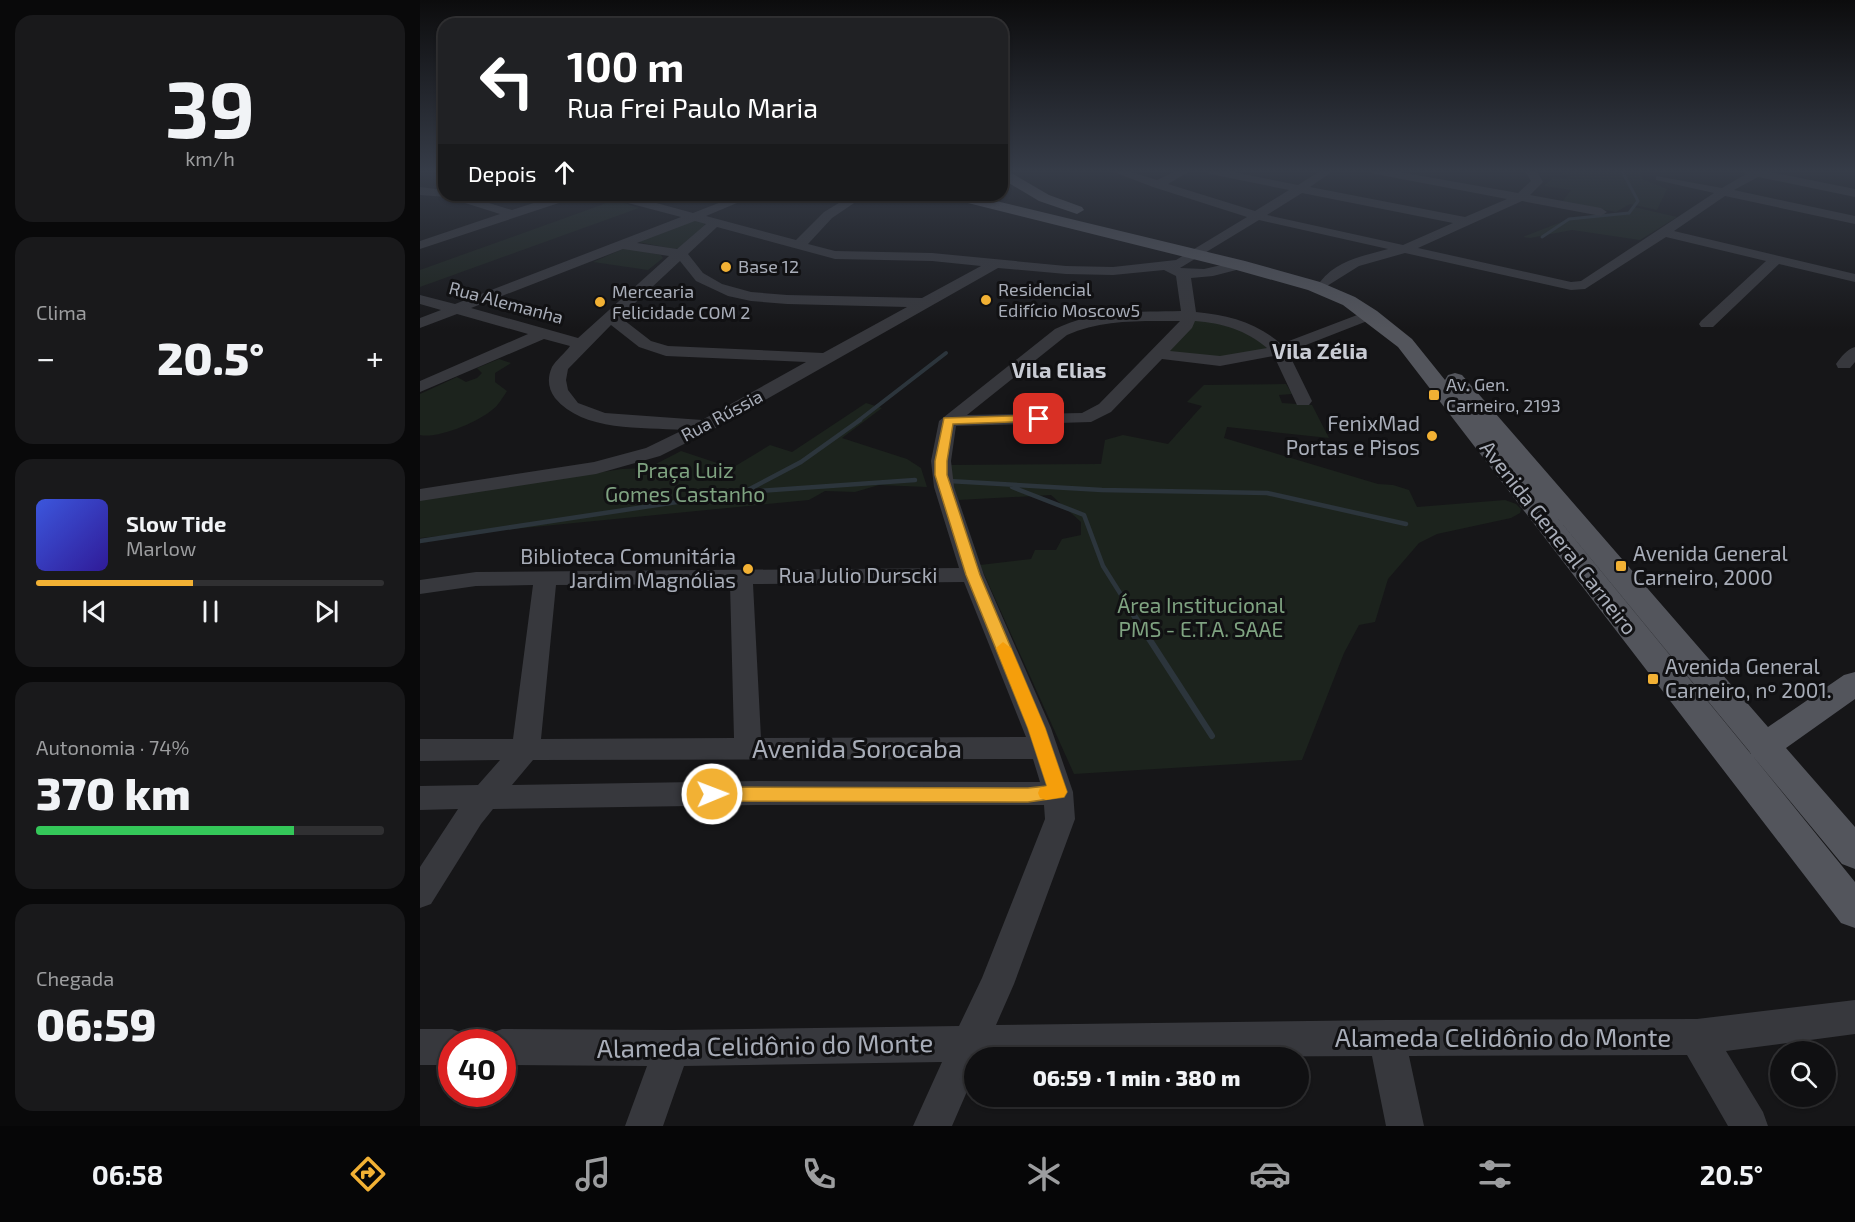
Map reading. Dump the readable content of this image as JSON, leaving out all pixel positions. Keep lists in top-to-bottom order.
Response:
{
  "streets": {
    "main road": ["Avenida General Carneiro"],
    "street": [
      "Rua Alemanha",
      "Rua Rússia",
      "Rua Julio Durscki",
      "Avenida Sorocaba",
      "Alameda Celidônio do Monte"
    ]
  },
  "districts": ["Vila Zélia", "Vila Elias"],
  "parks": ["Praça Luiz Gomes Castanho", "Área Institucional PMS - E.T.A. SAAE"],
  "places": {
    "other": [
      "Base 12",
      "Residencial Edifício Moscow5",
      "Mercearia Felicidade COM 2",
      "FenixMad Portas e Pisos",
      "Biblioteca Comunitária Jardim Magnólias"
    ],
    "transit": ["Av. Gen. Carneiro, 2193", "Avenida General Carneiro, 2000", "Avenida General Carneiro, nº 2001."]
  },
  "page": {
    "tile": [
      ["39", "km/h"],
      "Clima",
      ["Autonomia · 74%", "370 km"],
      ["Chegada", "06:59"]
    ],
    "turn": ["100 m", "Rua Frei Paulo Maria"],
    "then": "Depois",
    "heat": ["−", "20.5°", "+"],
    "song": ["Slow Tide", "Marlow"],
    "limit": "40",
    "trip": "06:59 · 1 min · 380 m",
    "tabs": ["06:58", "20.5°"]
  }
}
